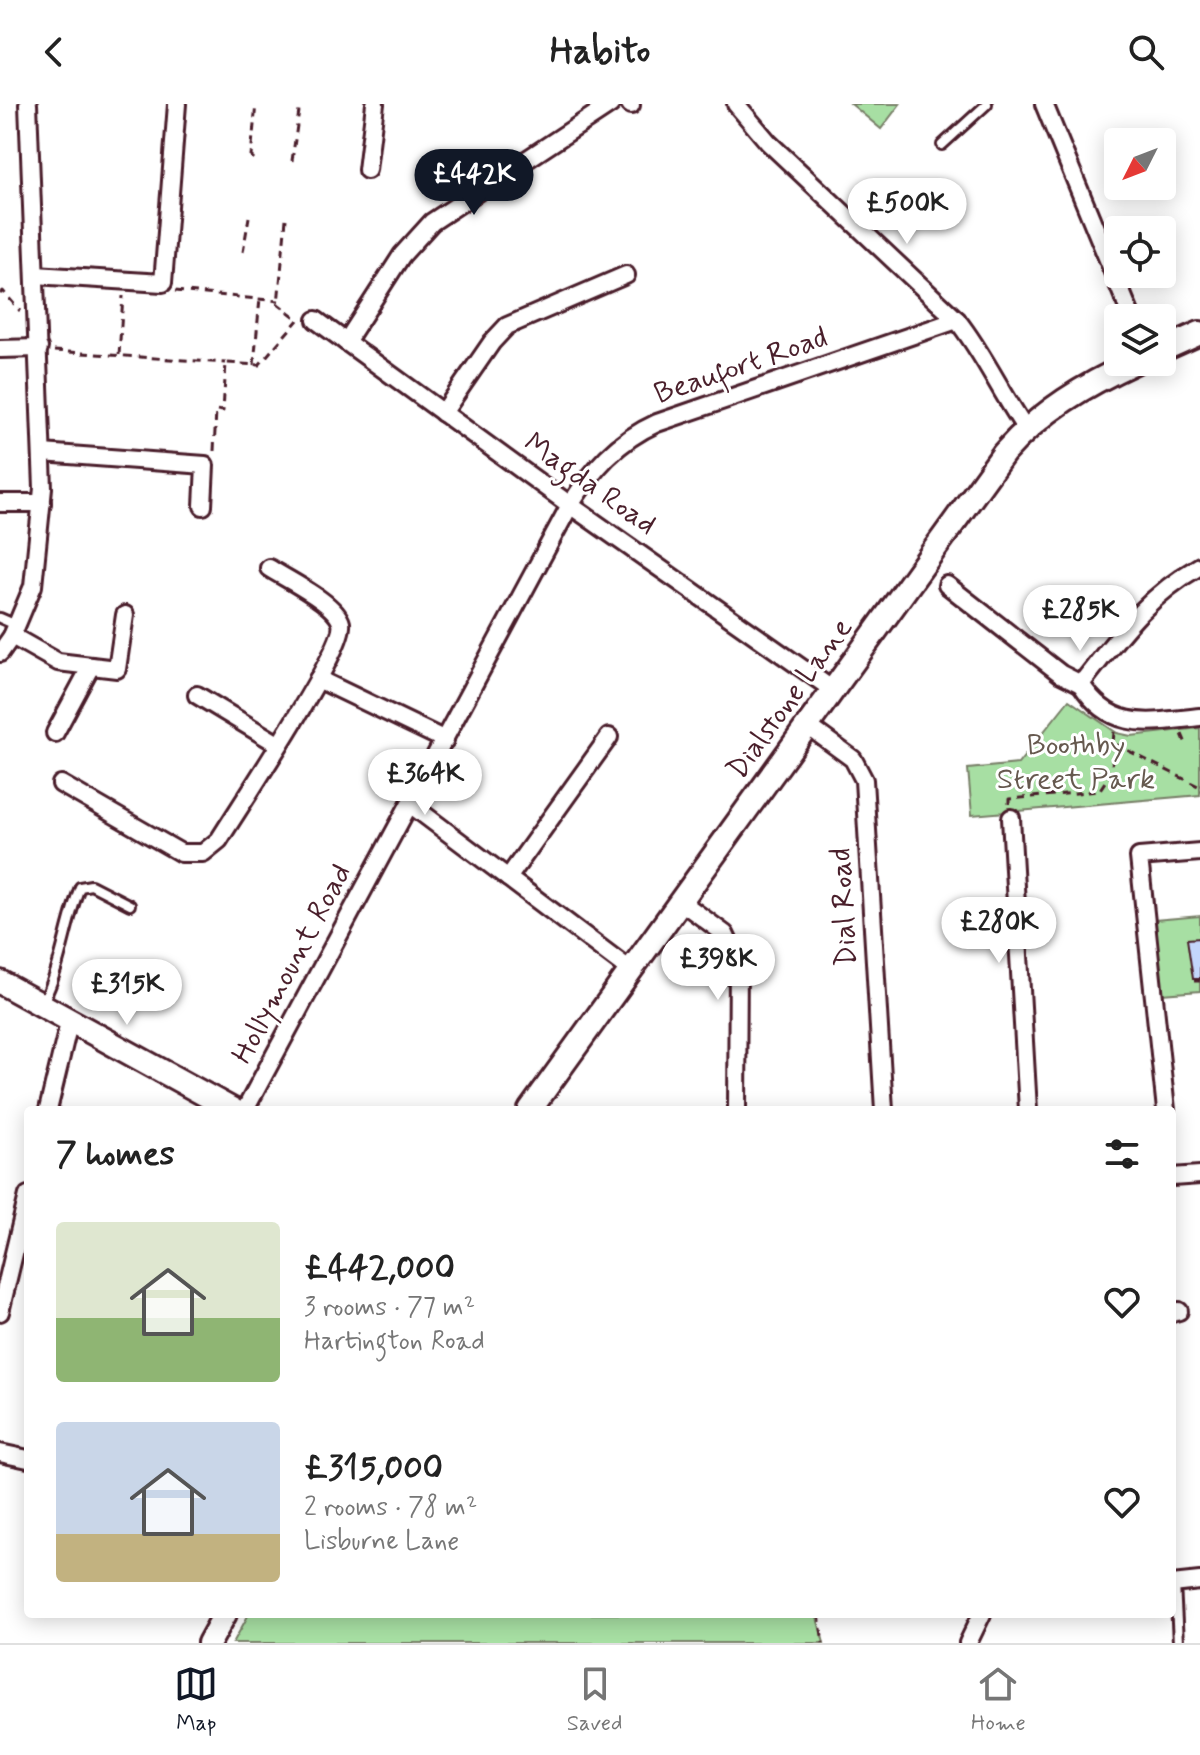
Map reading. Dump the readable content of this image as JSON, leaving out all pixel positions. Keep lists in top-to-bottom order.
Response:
{
  "streets": {
    "street": [
      "Beaufort Road",
      "Magda Road",
      "Dialstone Lane",
      "Dial Road",
      "Hollymount Road"
    ]
  },
  "crossings": [
    ["Beaufort Road", "Magda Road"],
    ["Beaufort Road", "Hollymount Road"],
    ["Magda Road", "Dialstone Lane"],
    ["Magda Road", "Hollymount Road"],
    ["Dialstone Lane", "Dial Road"]
  ],
  "parks": ["Boothby Street Park"],
  "north": "bottom left",
  "page": {
    "header": "Habito",
    "price": [
      "£442K",
      "£500K",
      "£285K",
      "£364K",
      "£280K",
      "£398K",
      "£315K"
    ],
    "heading": "7 homes",
    "list": [
      {
        "name": "£442,000",
        "note": "3 rooms · 77 m² · Hartington Road"
      },
      {
        "name": "£315,000",
        "note": "2 rooms · 78 m² · Lisburne Lane"
      }
    ],
    "tabs": ["Map", "Saved", "Home"]
  }
}
